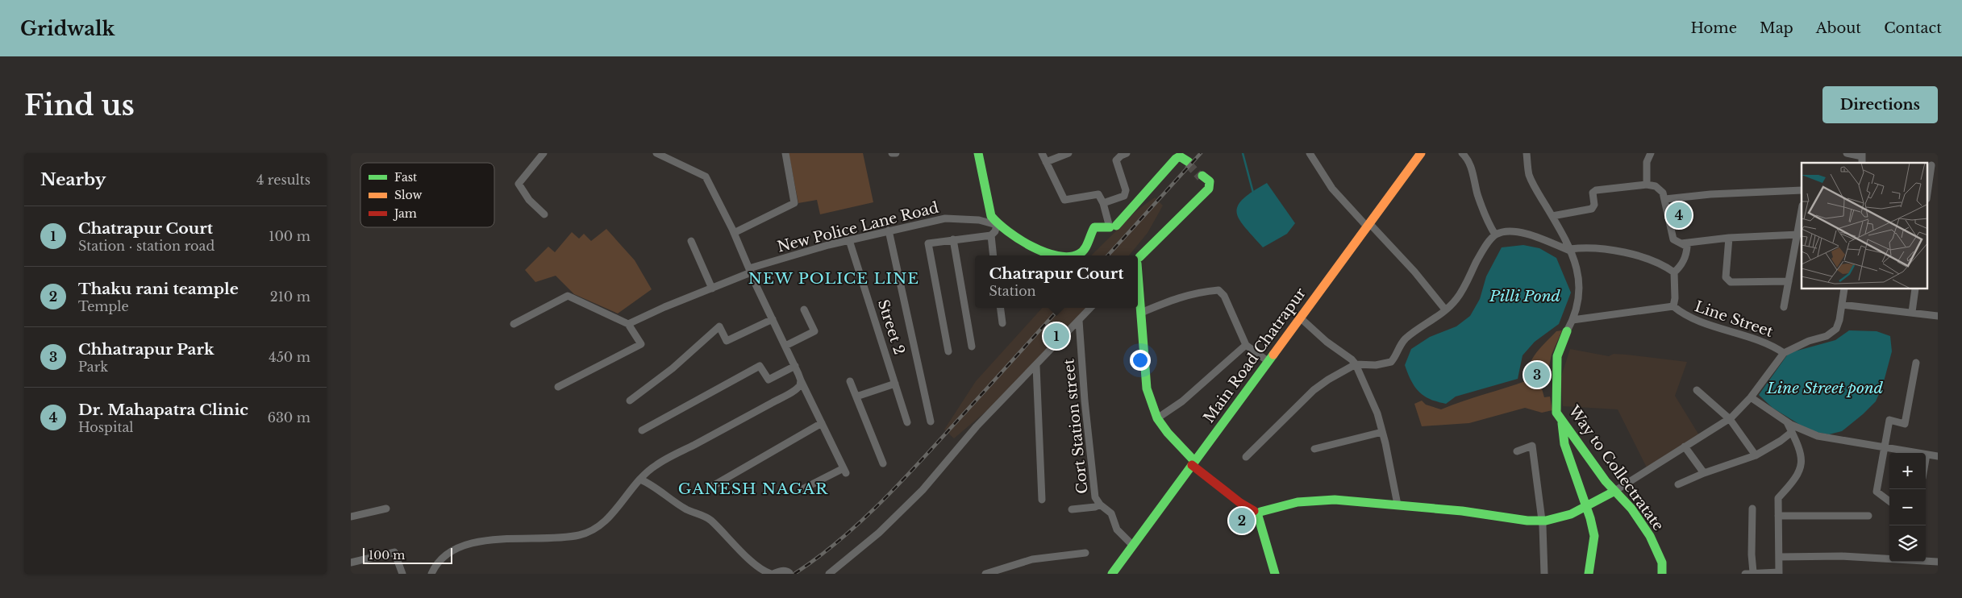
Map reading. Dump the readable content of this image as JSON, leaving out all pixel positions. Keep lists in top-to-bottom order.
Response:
{
  "streets": {
    "street": [
      "New Police Lane Road",
      "Line Street",
      "Street 2",
      "Main Road Chatrapur",
      "Cort Station street",
      "Way to Collectratate"
    ]
  },
  "crossings": [
    ["New Police Lane Road", "Street 2"]
  ],
  "districts": ["NEW POLICE LINE", "GANESH NAGAR"],
  "water": ["Pilli Pond", "Line Street pond"],
  "legend": ["Fast", "Slow", "Jam"],
  "scale_bar": "100 m",
  "page": {
    "header": "Gridwalk",
    "nav": [
      "Home",
      "Map",
      "About",
      "Contact"
    ],
    "buttons": "Directions",
    "title": "Find us",
    "heading": ["Nearby", "4 results"],
    "pins": [
      "4",
      "1",
      "3",
      "2"
    ],
    "list": [
      {
        "mark": "1",
        "name": "Chatrapur Court",
        "note": "Station · station road",
        "value": "100 m"
      },
      {
        "mark": "2",
        "name": "Thaku rani teample",
        "note": "Temple",
        "value": "210 m"
      },
      {
        "mark": "3",
        "name": "Chhatrapur Park",
        "note": "Park",
        "value": "450 m"
      },
      {
        "mark": "4",
        "name": "Dr. Mahapatra Clinic",
        "note": "Hospital",
        "value": "630 m"
      }
    ],
    "popup": ["Chatrapur Court", "Station"],
    "map_buttons": ["+", "−"],
    "scale": "100 m"
  }
}
